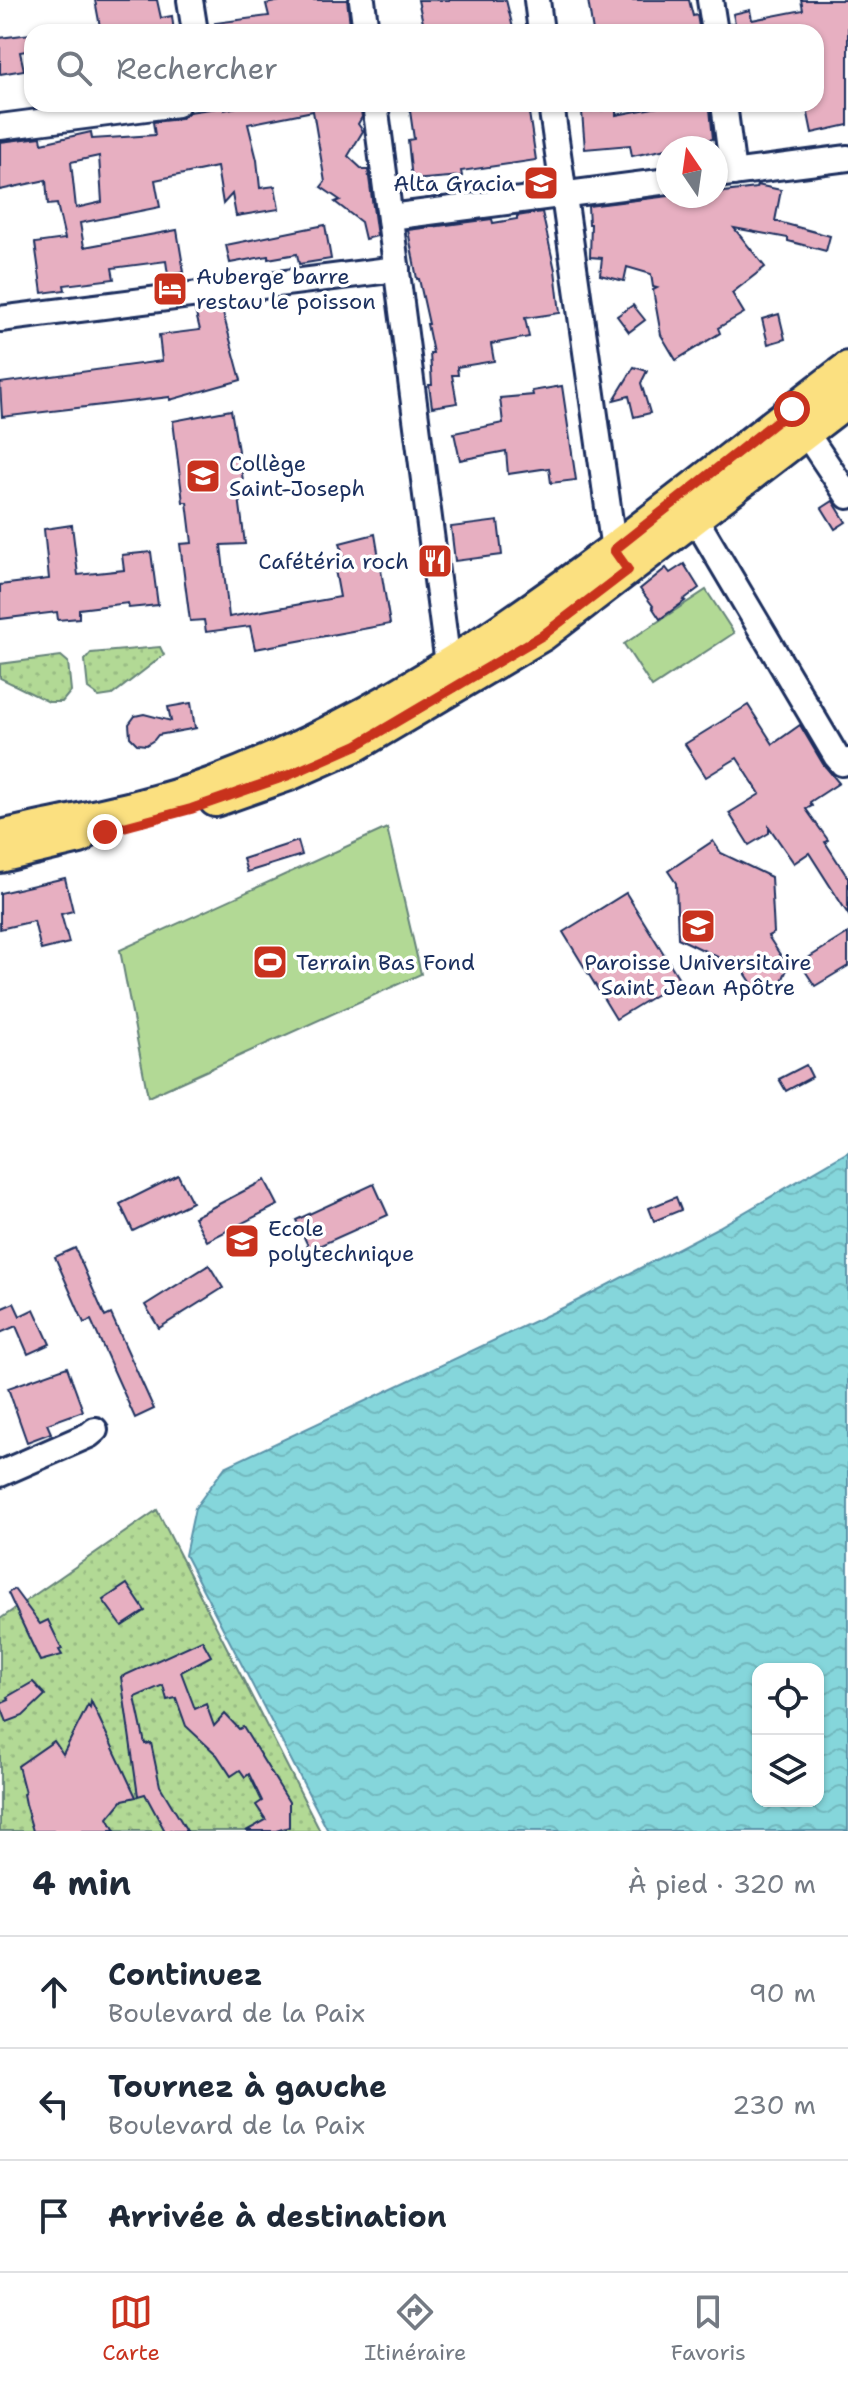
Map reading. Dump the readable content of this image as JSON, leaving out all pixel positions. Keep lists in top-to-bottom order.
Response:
{
  "places": {
    "school or university": [
      "Alta Gracia",
      "Collège Saint-Joseph",
      "Paroisse Universitaire Saint Jean Apôtre",
      "Ecole polytechnique"
    ],
    "hotel": ["Auberge barre restau le poisson"],
    "restaurant": ["Cafétéria roch"],
    "sports": ["Terrain Bas Fond"]
  },
  "north": "top",
  "page": {
    "search": "Rechercher",
    "heading": ["4 min", "À pied · 320 m"],
    "list": [
      ["Continuez", "Boulevard de la Paix", "90 m"],
      ["Tournez à gauche", "Boulevard de la Paix", "230 m"],
      "Arrivée à destination"
    ],
    "nav": ["Carte", "Itinéraire", "Favoris"]
  }
}
